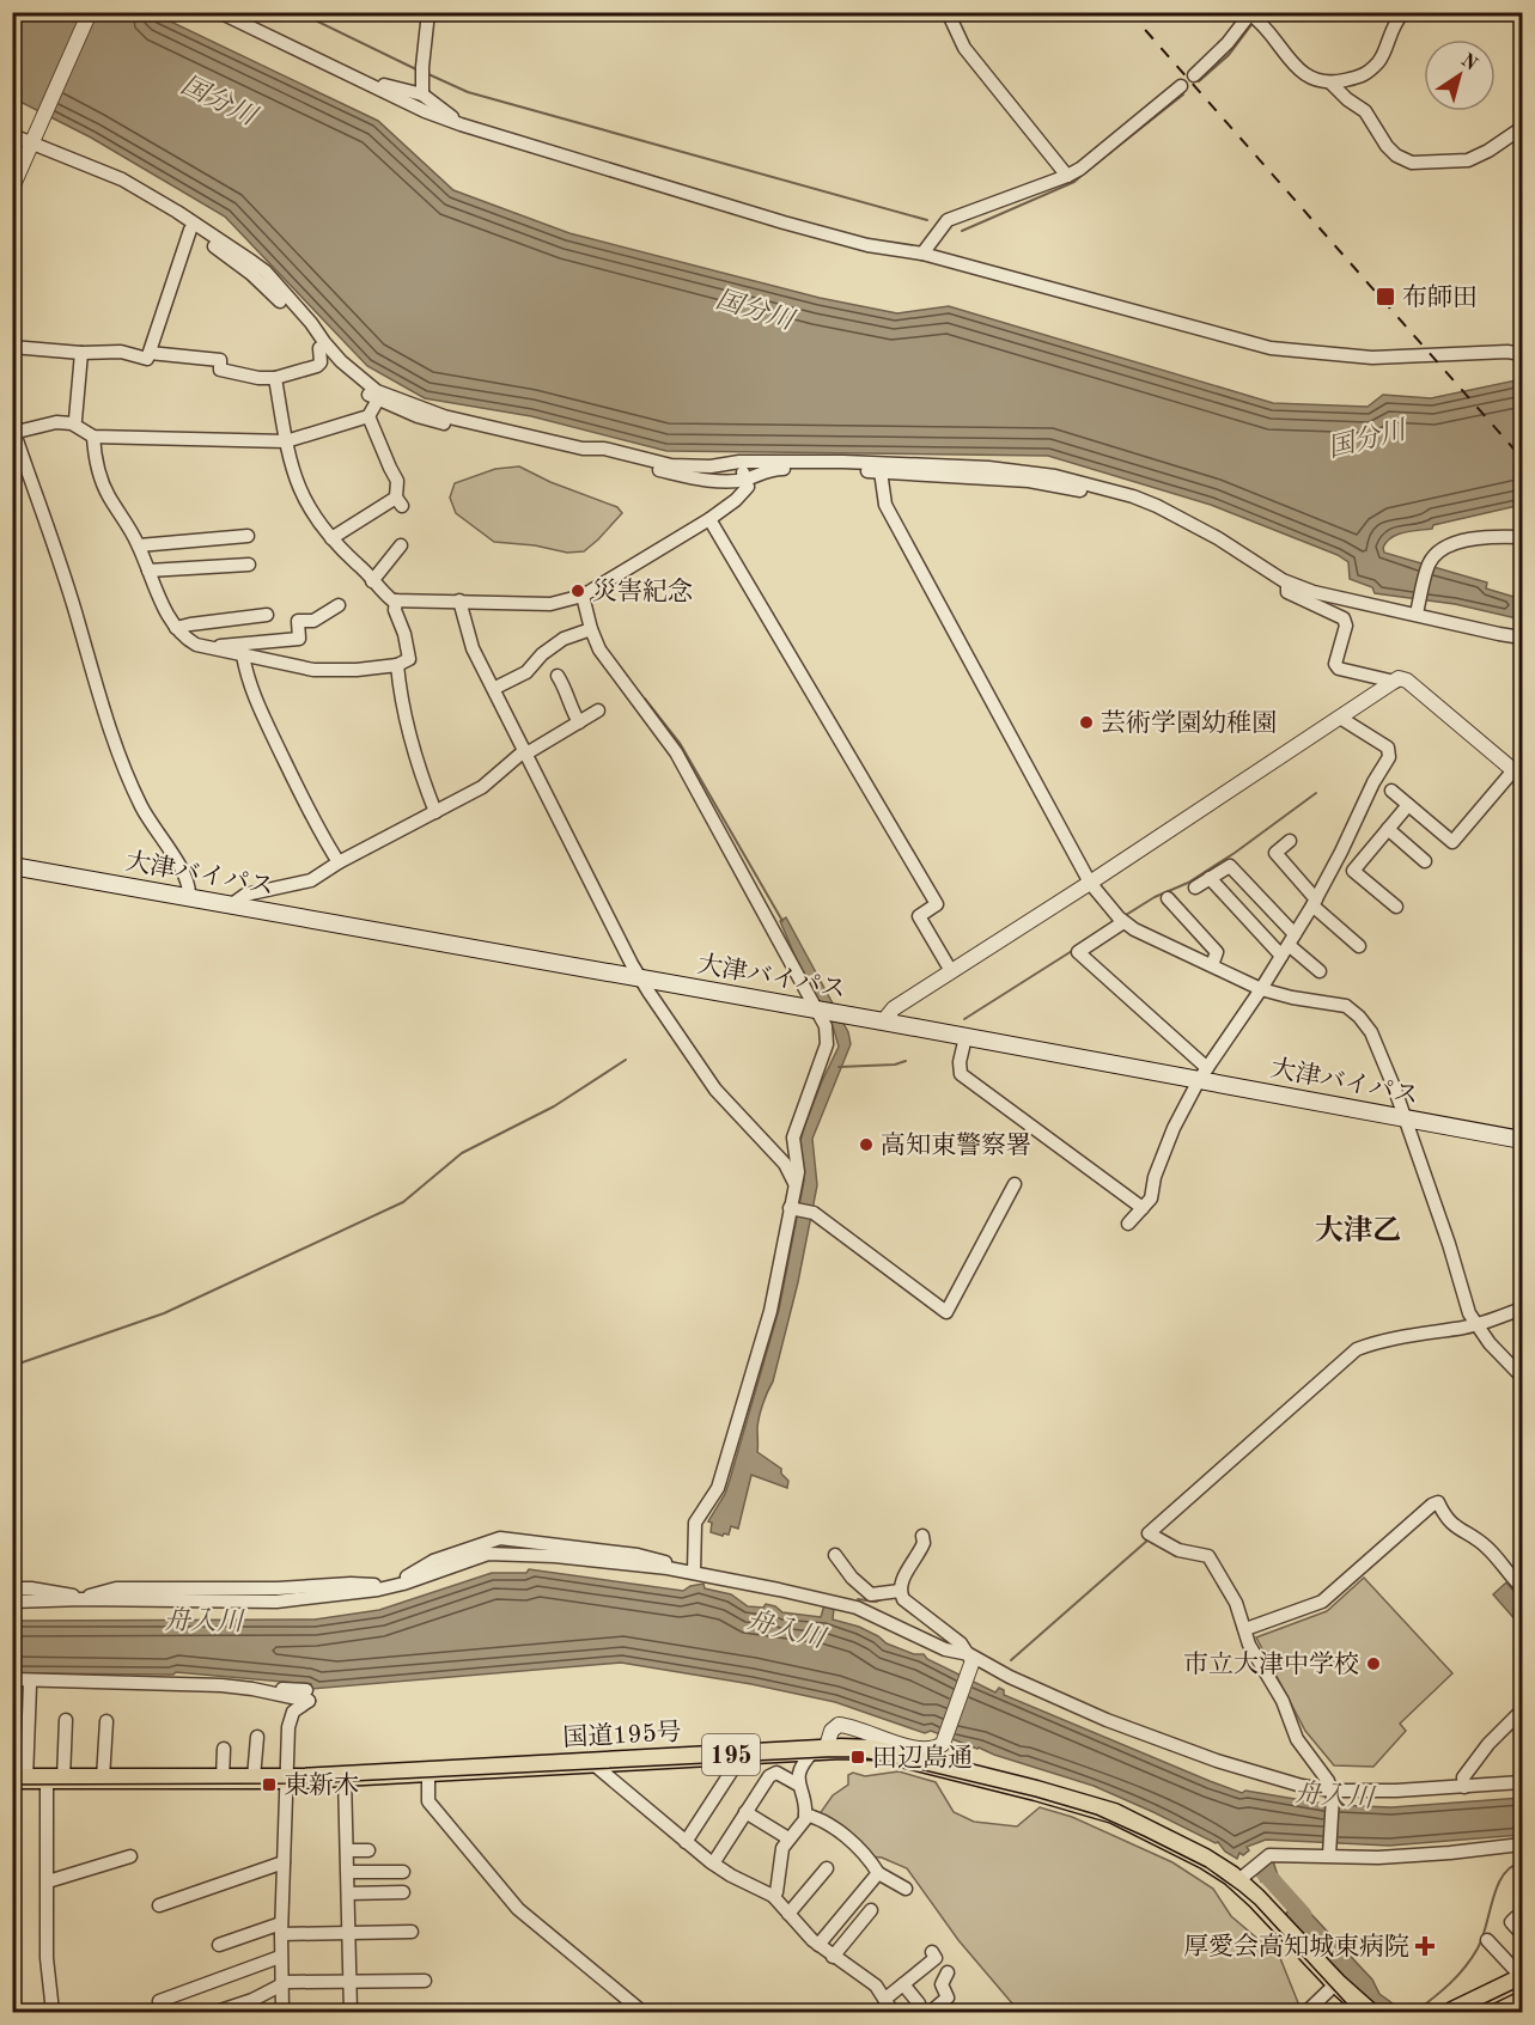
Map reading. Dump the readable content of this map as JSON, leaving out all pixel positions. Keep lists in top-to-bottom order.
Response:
{
  "streets": {
    "highway": ["国道195号", "195"],
    "main road": ["大津バイパス"]
  },
  "districts": ["大津乙"],
  "water": ["国分川", "舟入川"],
  "places": {
    "transit": ["布師田", "田辺島通", "東新木"],
    "other": [
      "災害紀念",
      "芸術学園幼稚園",
      "高知東警察署",
      "市立大津中学校"
    ],
    "health": ["厚愛会高知城東病院"]
  },
  "north": "top right"
}
